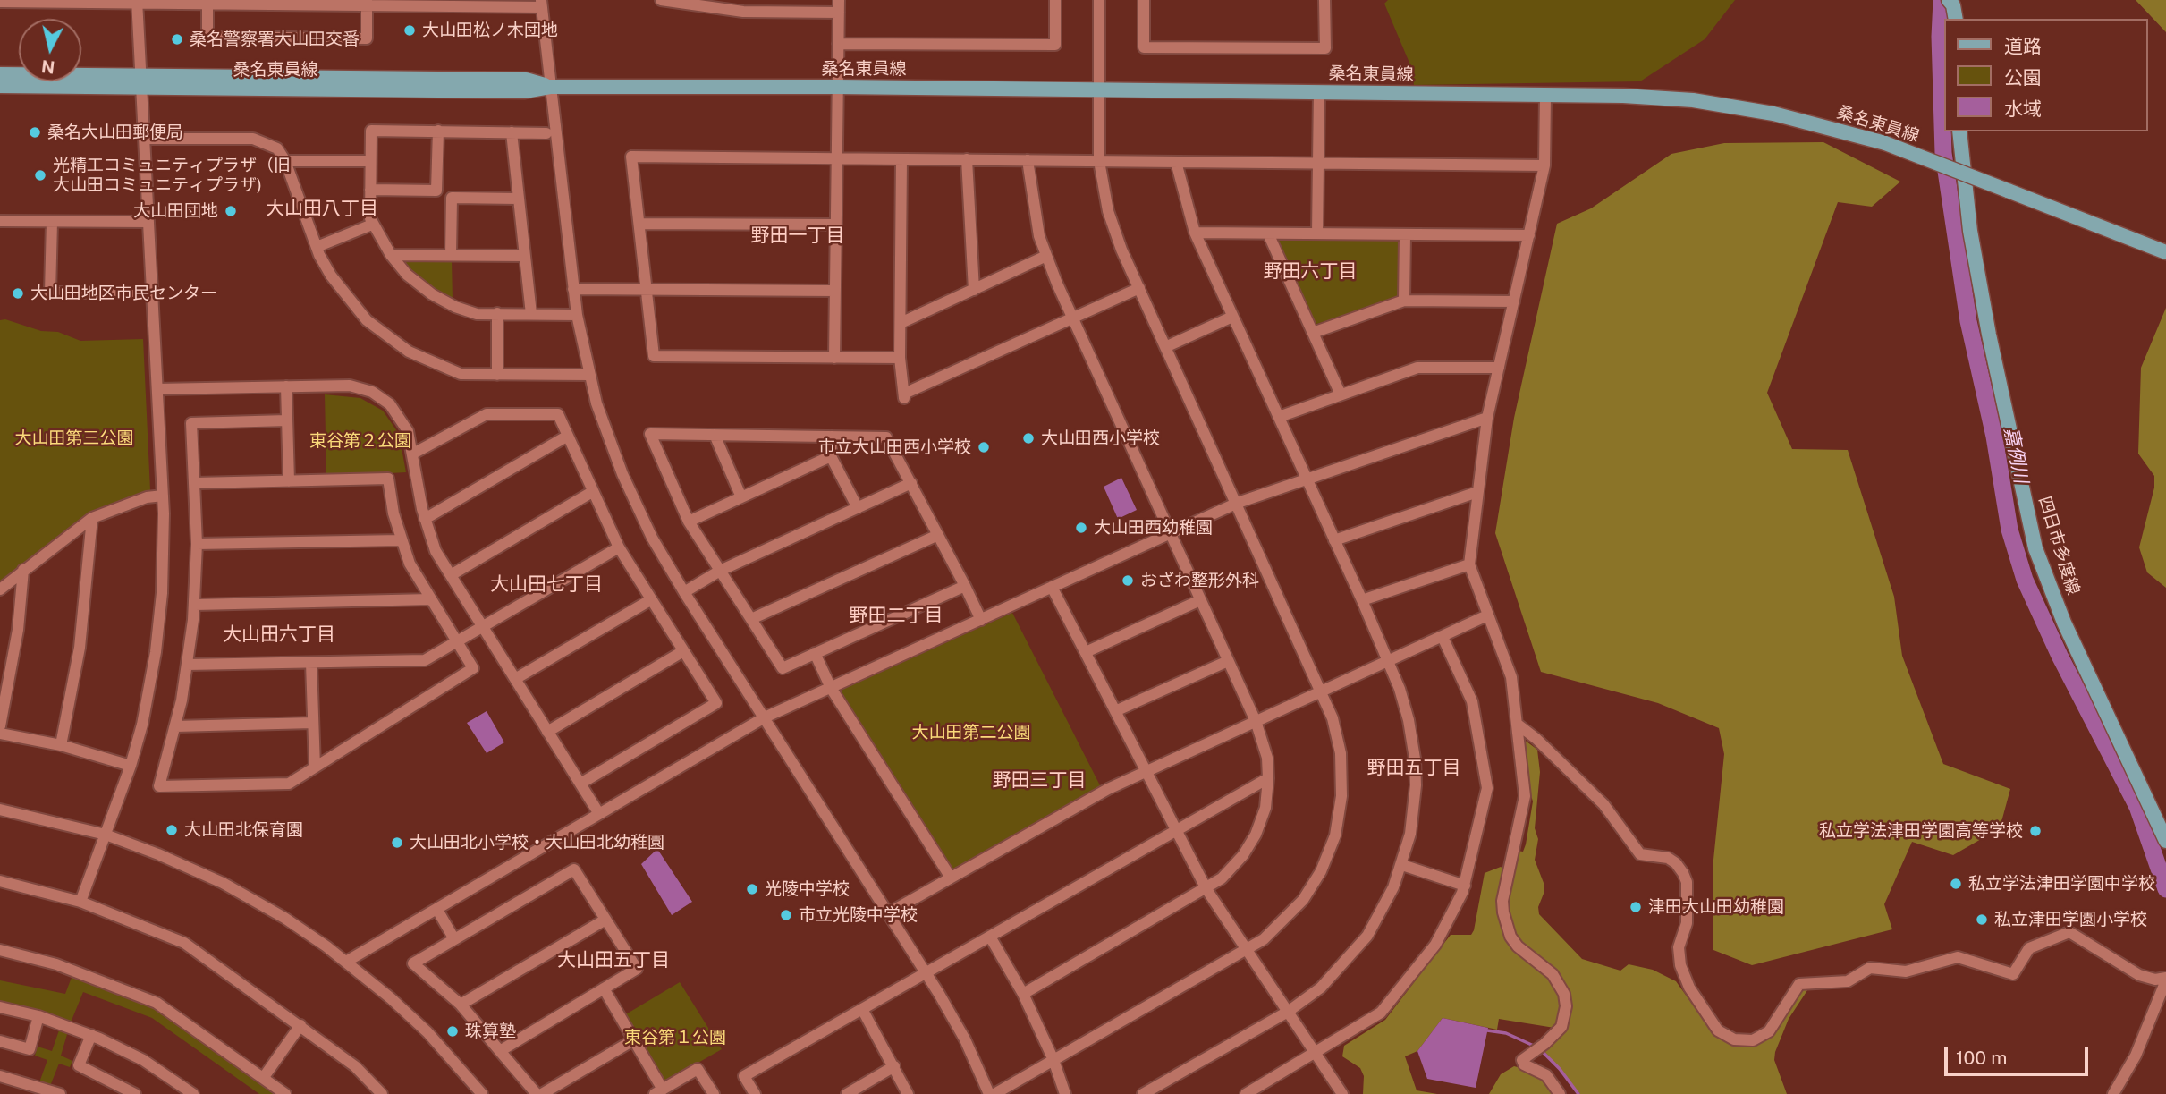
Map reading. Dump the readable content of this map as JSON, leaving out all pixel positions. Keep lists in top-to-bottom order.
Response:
{
  "streets": {
    "main road": ["桑名東員線", "四日市多度線"]
  },
  "districts": [
    "大山田八丁目",
    "野田一丁目",
    "野田六丁目",
    "大山田七丁目",
    "野田二丁目",
    "大山田六丁目",
    "野田五丁目",
    "野田三丁目",
    "大山田五丁目"
  ],
  "water": ["嘉例川"],
  "parks": [
    "大山田第三公園",
    "東谷第２公園",
    "大山田第二公園",
    "東谷第１公園"
  ],
  "places": [
    "大山田松ノ木団地",
    "桑名警察署大山田交番",
    "桑名大山田郵便局",
    "光精工コミュニティプラザ（旧 大山田コミュニティプラザ)",
    "大山田団地",
    "大山田地区市民センター",
    "大山田西小学校",
    "市立大山田西小学校",
    "大山田西幼稚園",
    "おざわ整形外科",
    "大山田北保育園",
    "私立学法津田学園高等学校",
    "大山田北小学校・大山田北幼稚園",
    "私立学法津田学園中学校",
    "光陵中学校",
    "津田大山田幼稚園",
    "市立光陵中学校",
    "私立津田学園小学校",
    "珠算塾"
  ],
  "legend": ["道路", "公園", "水域"],
  "scale_bar": "100 m",
  "north": "bottom"
}
